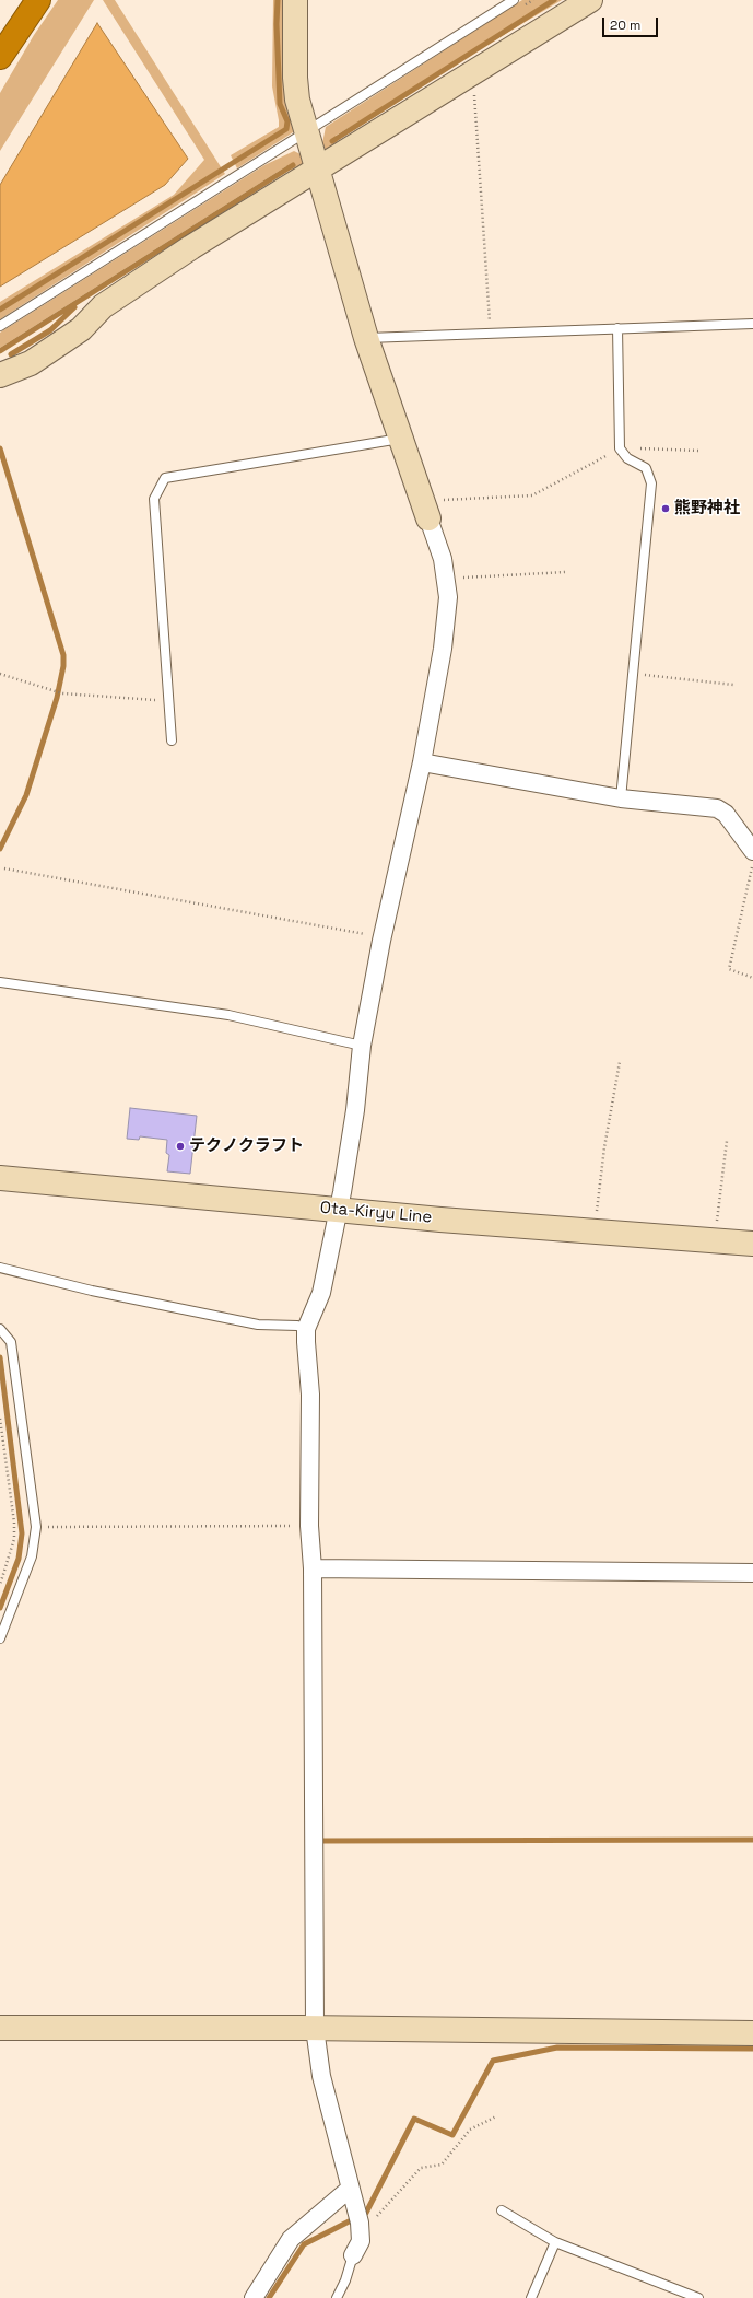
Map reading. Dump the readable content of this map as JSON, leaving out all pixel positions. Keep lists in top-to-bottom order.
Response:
{
  "streets": {
    "street": ["Ota-Kiryu Line"]
  },
  "places": ["熊野神社", "テクノクラフト"],
  "scale_bar": "20 m"
}
